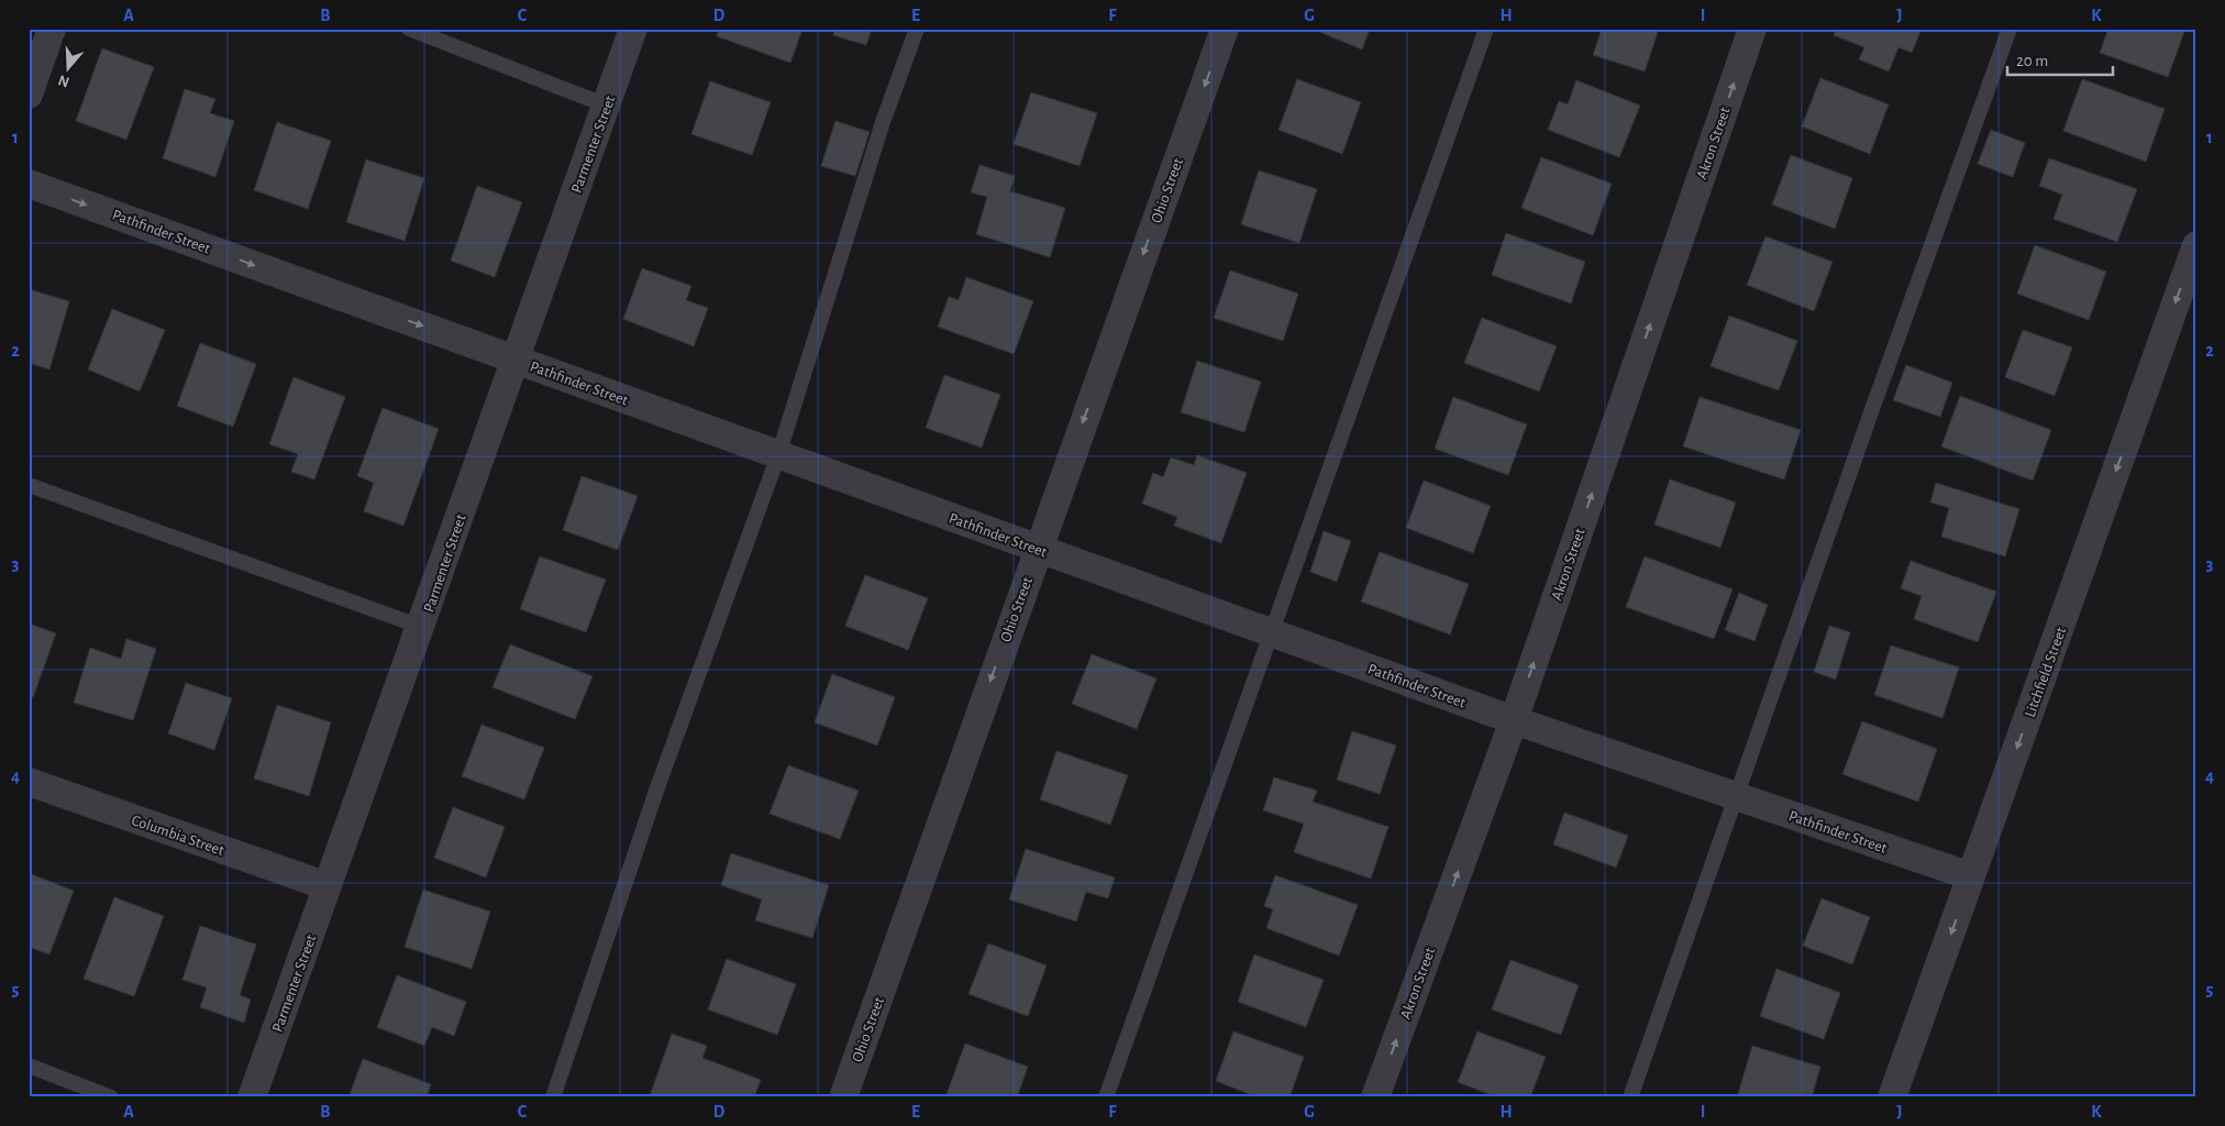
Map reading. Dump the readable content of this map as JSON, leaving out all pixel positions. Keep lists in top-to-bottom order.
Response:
{
  "streets": {
    "street": [
      "Akron Street",
      "Parmenter Street",
      "Ohio Street",
      "Pathfinder Street",
      "Litchfield Street",
      "Columbia Street"
    ]
  },
  "crossings": [
    ["Akron Street", "Pathfinder Street"],
    ["Parmenter Street", "Pathfinder Street"],
    ["Parmenter Street", "Columbia Street"],
    ["Ohio Street", "Pathfinder Street"],
    ["Pathfinder Street", "Litchfield Street"]
  ],
  "one_way": ["Akron Street", "Ohio Street", "Litchfield Street"],
  "scale_bar": "20 m",
  "north": "bottom",
  "grid": {
    "columns": [
      "A",
      "B",
      "C",
      "D",
      "E",
      "F",
      "G",
      "H",
      "I",
      "J",
      "K"
    ],
    "rows": [
      "1",
      "2",
      "3",
      "4",
      "5"
    ]
  }
}
